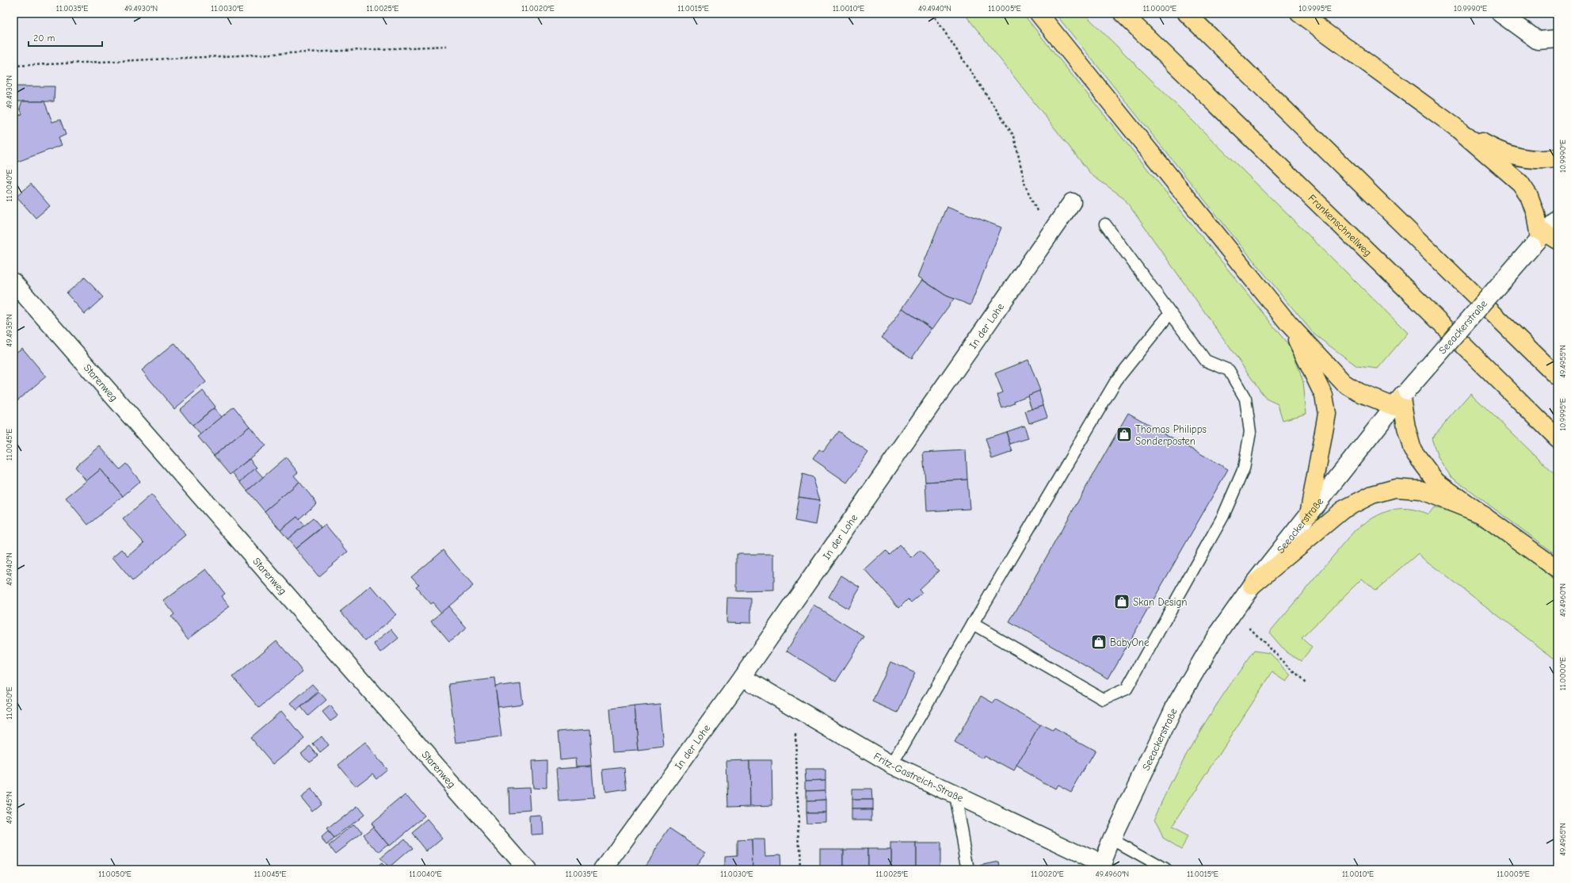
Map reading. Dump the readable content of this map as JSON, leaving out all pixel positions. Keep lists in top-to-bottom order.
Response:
{
  "streets": {
    "highway": ["Frankenschnellweg"],
    "street": [
      "In der Lohe",
      "Seeackerstraße",
      "Starenweg",
      "Fritz-Gastreich-Straße"
    ]
  },
  "crossings": [
    ["In der Lohe", "Fritz-Gastreich-Straße"],
    ["Seeackerstraße", "Fritz-Gastreich-Straße"]
  ],
  "places": {
    "shop": ["Thomas Philipps Sonderposten", "Skan Design", "BabyOne"]
  },
  "scale_bar": "20 m",
  "coordinates": [
    "11.0035°E",
    "49.4930°N",
    "11.0030°E",
    "11.0025°E",
    "11.0020°E",
    "11.0015°E",
    "11.0010°E",
    "49.4940°N",
    "11.0005°E",
    "11.0000°E",
    "10.9995°E",
    "10.9990°E",
    "11.0040°E",
    "49.4935°N",
    "49.4955°N",
    "11.0045°E",
    "49.4960°N",
    "11.0050°E",
    "49.4945°N",
    "49.4965°N"
  ]
}
